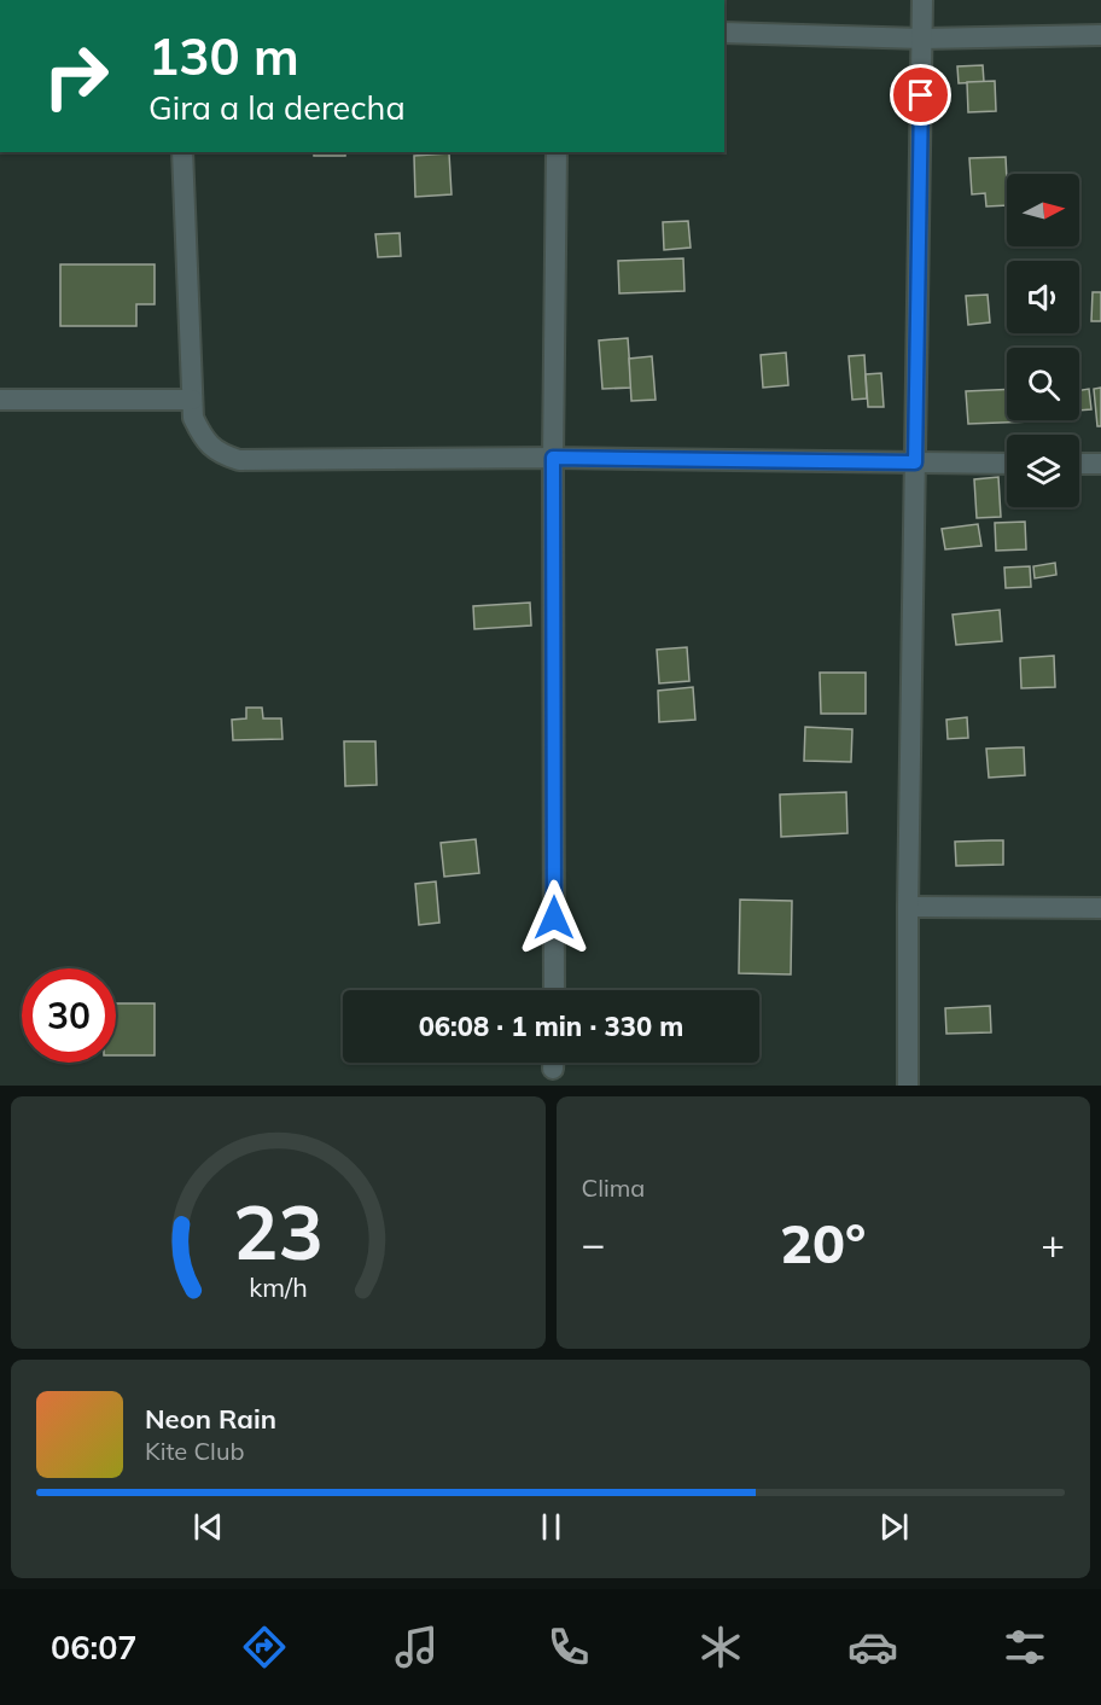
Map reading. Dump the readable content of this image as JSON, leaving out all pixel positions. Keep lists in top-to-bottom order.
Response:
{
  "north": "right",
  "page": {
    "turn": ["130 m", "Gira a la derecha"],
    "limit": "30",
    "trip": "06:08 · 1 min · 330 m",
    "tile": "Clima",
    "heat": ["−", "20°", "+"],
    "song": ["Neon Rain", "Kite Club"],
    "tabs": "06:07",
    "gauge": ["23", "km/h"]
  }
}
